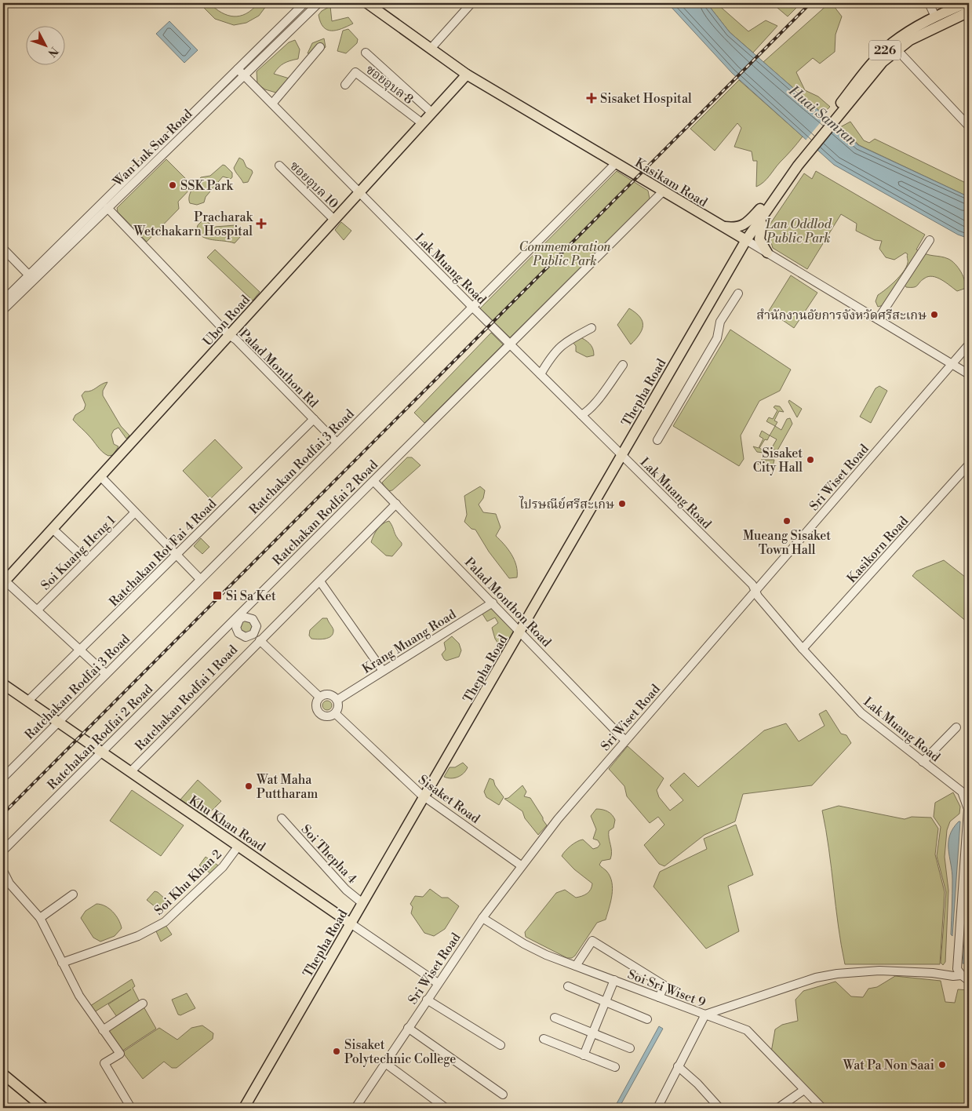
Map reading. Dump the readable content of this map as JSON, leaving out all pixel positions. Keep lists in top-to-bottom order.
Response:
{
  "streets": {
    "main road": [
      "226",
      "Kasikam Road",
      "Ubon Road",
      "Thepha Road",
      "Khu Khan Road"
    ],
    "street": [
      "ซอยอุบล 8",
      "Wan Luk Sua Road",
      "ซอยอุบล 10",
      "Lak Muang Road",
      "Palad Monthon Rd",
      "Ratchakan Rodfai 3 Road",
      "Sri Wiset Road",
      "Ratchakan Rodfai 2 Road",
      "Kasikorn Road",
      "Soi Kuang Heng 1",
      "Ratchakan Rot Fai 4 Road",
      "Palad Monthon Road",
      "Krang Muang Road",
      "Ratchakan Rodfai 1 Road",
      "Sisaket Road",
      "Soi Thepha 4",
      "Soi Khu Khan 2",
      "Soi Sri Wiset 9"
    ]
  },
  "crossings": [
    ["ซอยอุบล 8", "Ubon Road"],
    ["Wan Luk Sua Road", "Lak Muang Road"],
    ["Wan Luk Sua Road", "Palad Monthon Rd"],
    ["Kasikam Road", "Ubon Road"],
    ["Kasikam Road", "Thepha Road"],
    ["Kasikam Road", "Ratchakan Rodfai 3 Road"],
    ["Kasikam Road", "Sri Wiset Road"],
    ["Kasikam Road", "Ratchakan Rodfai 2 Road"],
    ["ซอยอุบล 10", "Ubon Road"],
    ["Lak Muang Road", "Ubon Road"],
    ["Lak Muang Road", "Thepha Road"],
    ["Lak Muang Road", "Ratchakan Rodfai 3 Road"],
    ["Lak Muang Road", "Sri Wiset Road"],
    ["Lak Muang Road", "Ratchakan Rodfai 2 Road"],
    ["Lak Muang Road", "Kasikorn Road"],
    ["Ubon Road", "Palad Monthon Rd"],
    ["Palad Monthon Rd", "Ratchakan Rodfai 3 Road"],
    ["Palad Monthon Rd", "Ratchakan Rot Fai 4 Road"],
    ["Thepha Road", "Palad Monthon Road"],
    ["Thepha Road", "Sisaket Road"],
    ["Thepha Road", "Khu Khan Road"],
    ["Thepha Road", "Soi Thepha 4"],
    ["Ratchakan Rodfai 3 Road", "Khu Khan Road"],
    ["Sri Wiset Road", "Palad Monthon Road"],
    ["Sri Wiset Road", "Sisaket Road"],
    ["Sri Wiset Road", "Khu Khan Road"],
    ["Sri Wiset Road", "Soi Sri Wiset 9"],
    ["Ratchakan Rodfai 2 Road", "Palad Monthon Road"],
    ["Ratchakan Rodfai 2 Road", "Khu Khan Road"],
    ["Ratchakan Rot Fai 4 Road", "Khu Khan Road"],
    ["Palad Monthon Road", "Krang Muang Road"],
    ["Palad Monthon Road", "Ratchakan Rodfai 1 Road"],
    ["Krang Muang Road", "Sisaket Road"],
    ["Ratchakan Rodfai 1 Road", "Khu Khan Road"],
    ["Khu Khan Road", "Soi Khu Khan 2"]
  ],
  "water": ["Huai Samran"],
  "parks": ["Lan Oddlod Public Park", "Commemoration Public Park"],
  "places": {
    "health": ["Sisaket Hospital", "Pracharak Wetchakarn Hospital"],
    "other": [
      "SSK Park",
      "สำนักงานอัยการจังหวัดศรีสะเกษ",
      "Sisaket City Hall",
      "ไปรษณีย์ศรีสะเกษ",
      "Mueang Sisaket Town Hall",
      "Wat Maha Puttharam",
      "Sisaket Polytechnic College",
      "Wat Pa Non Saai"
    ],
    "transit": ["Si Sa Ket"]
  },
  "north": "bottom right"
}
